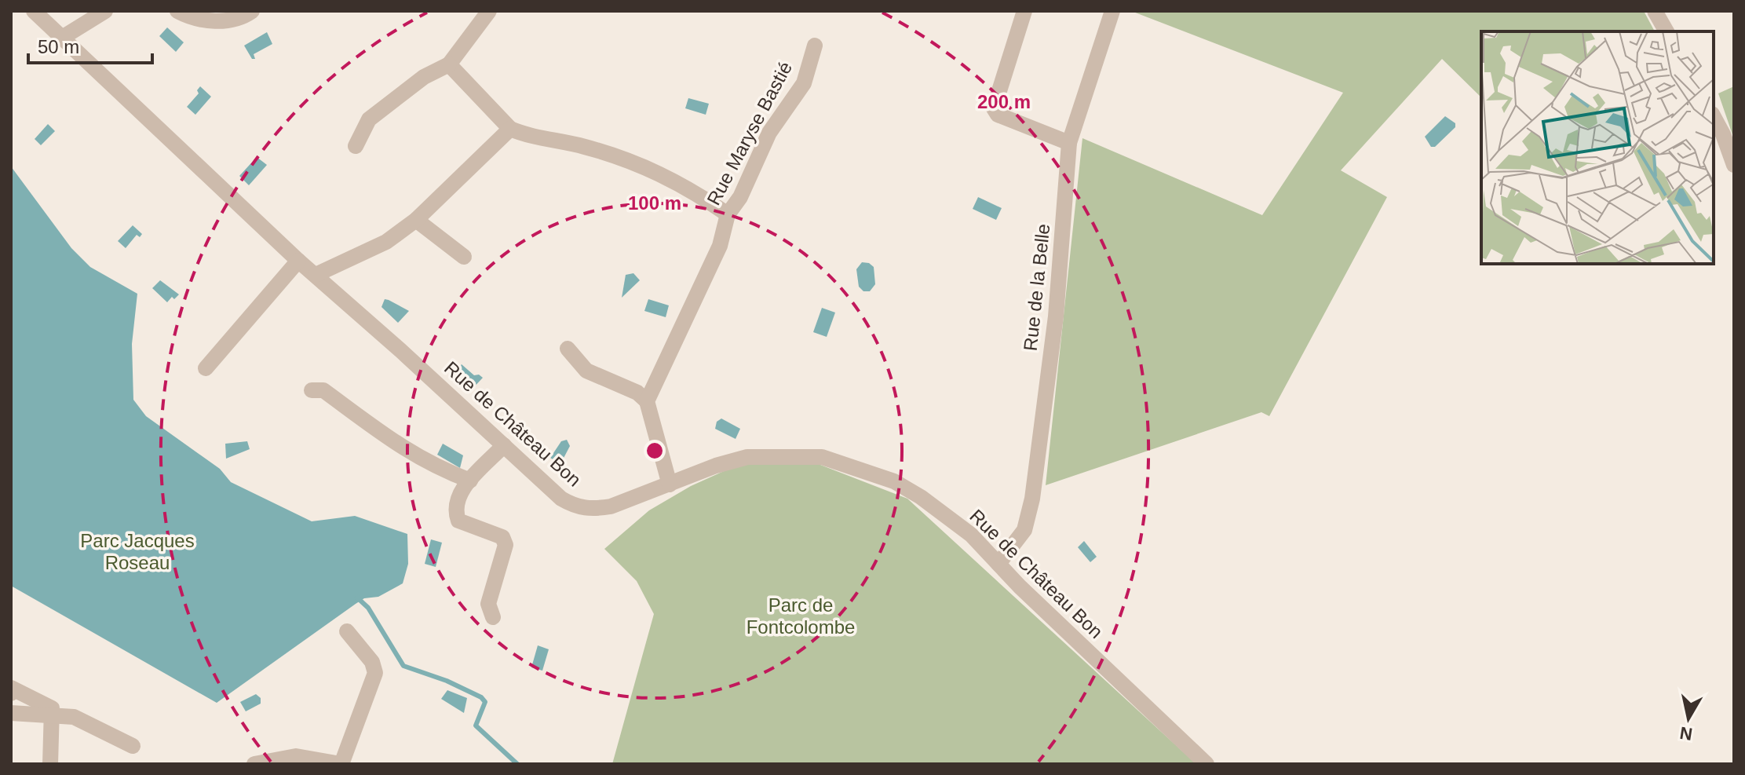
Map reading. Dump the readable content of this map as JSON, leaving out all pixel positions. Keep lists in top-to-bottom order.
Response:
{
  "streets": {
    "street": ["Rue Maryse Bastié", "Rue de la Belle", "Rue de Château Bon"]
  },
  "crossings": [
    ["Rue de la Belle", "Rue de Château Bon"]
  ],
  "parks": ["Parc Jacques Roseau", "Parc de Fontcolombe"],
  "scale_bar": "50 m",
  "north": "bottom",
  "rings": ["200 m", "100 m"]
}
